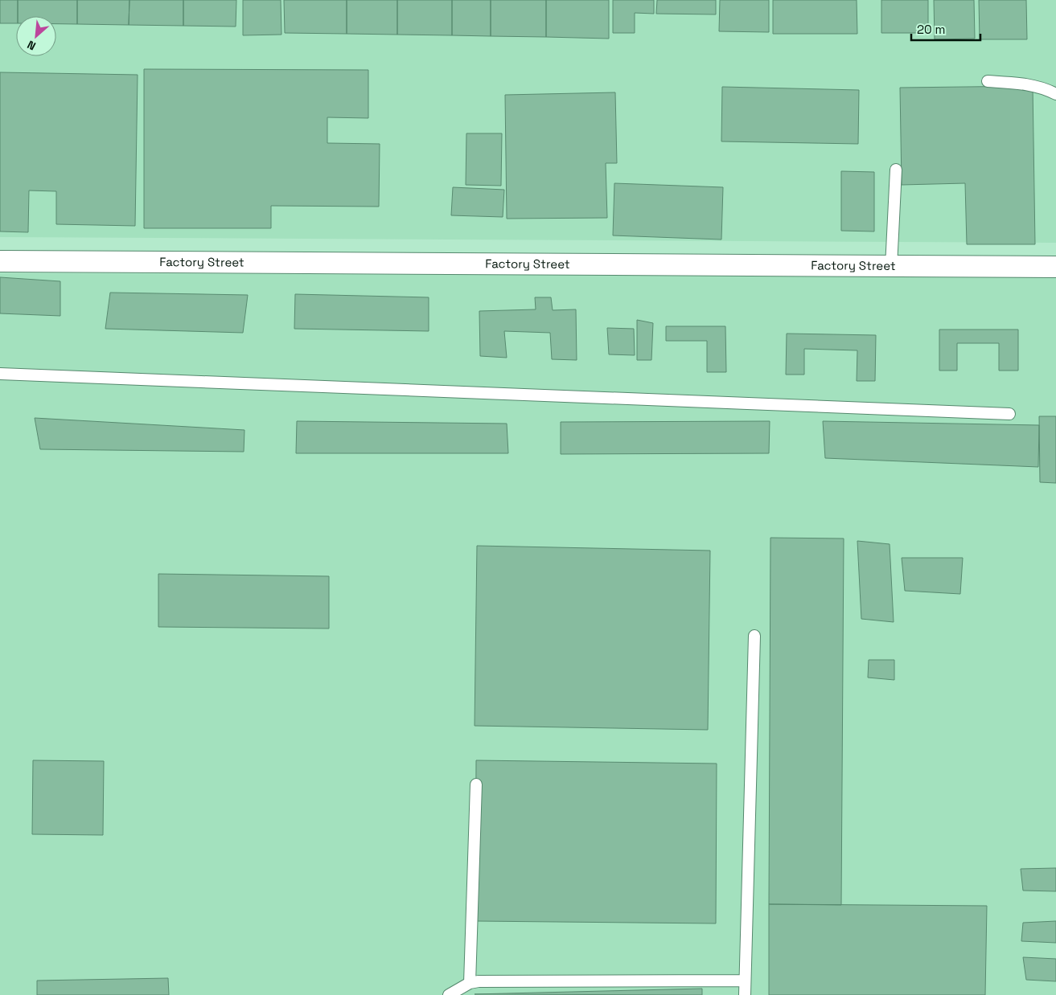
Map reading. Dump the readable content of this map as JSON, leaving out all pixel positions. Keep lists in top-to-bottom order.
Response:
{
  "streets": {
    "street": ["Factory Street"]
  },
  "scale_bar": "20 m",
  "north": "bottom left"
}
